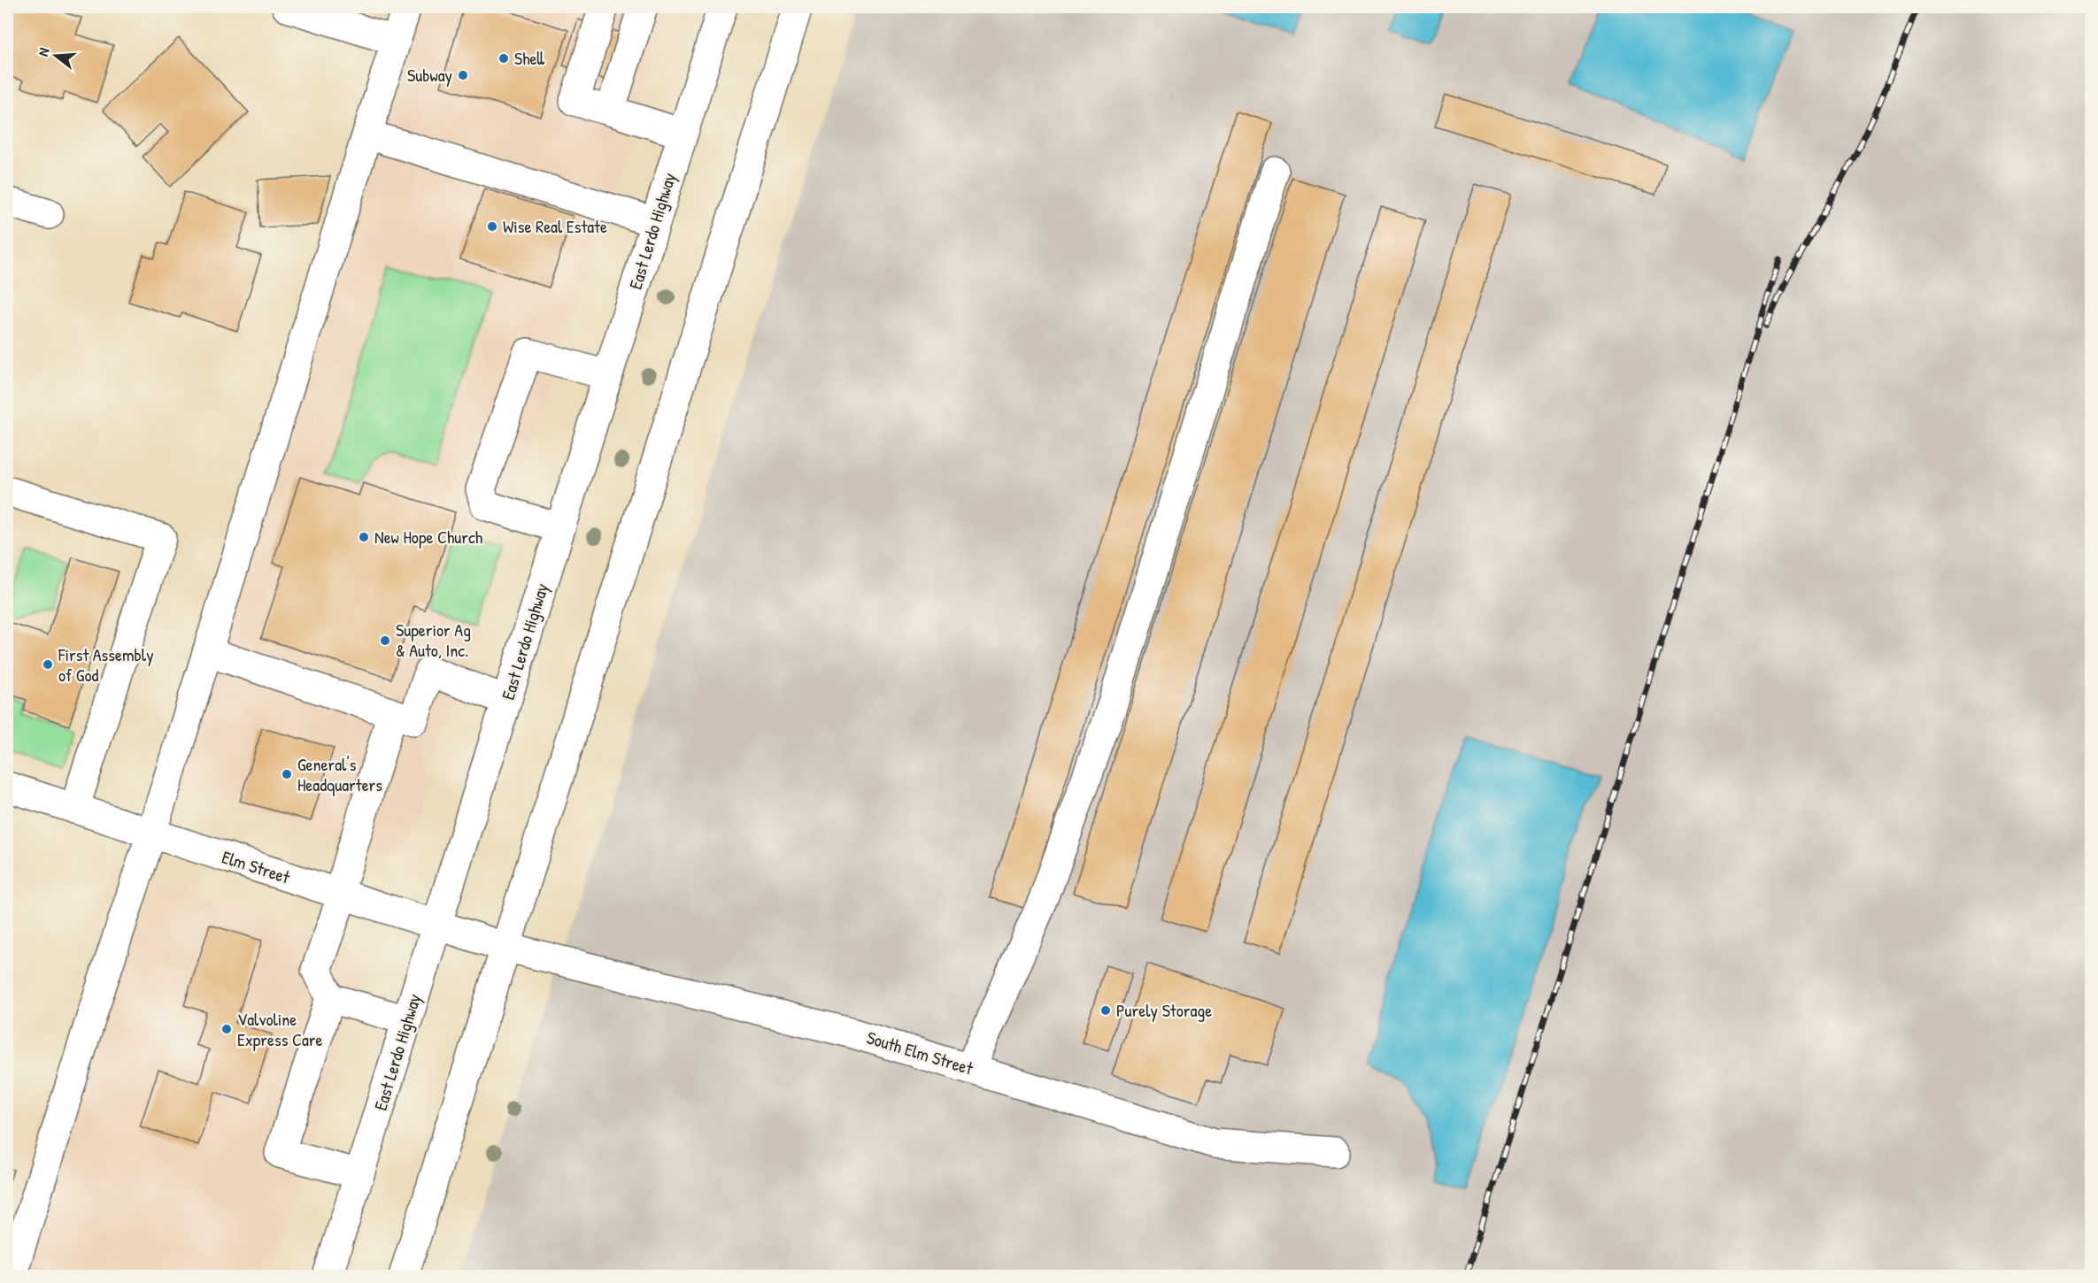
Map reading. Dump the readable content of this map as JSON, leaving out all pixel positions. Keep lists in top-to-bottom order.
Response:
{
  "streets": {
    "main road": ["East Lerdo Highway", "Elm Street", "South Elm Street"]
  },
  "crossings": [
    ["East Lerdo Highway", "Elm Street"],
    ["Elm Street", "South Elm Street"]
  ],
  "places": [
    "Shell",
    "Subway",
    "Wise Real Estate",
    "New Hope Church",
    "Superior Ag & Auto, Inc.",
    "First Assembly of God",
    "General's Headquarters",
    "Purely Storage",
    "Valvoline Express Care"
  ],
  "north": "left"
}
